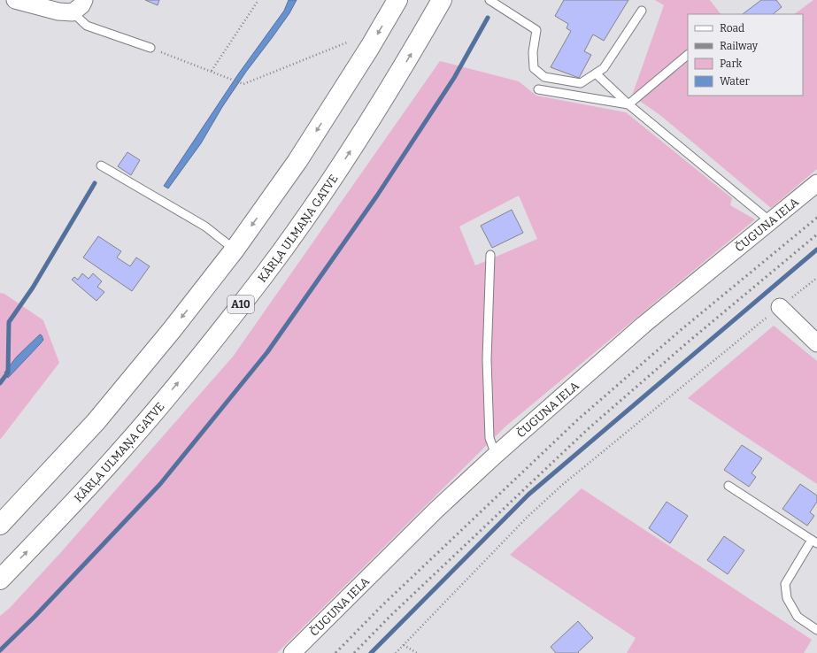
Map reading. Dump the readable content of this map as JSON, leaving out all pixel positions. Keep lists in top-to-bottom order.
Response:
{
  "streets": {
    "highway": ["KĀRĻA ULMAŅA GATVE", "A10"],
    "street": ["ČUGUNA IELA"]
  },
  "legend": [
    "Road",
    "Railway",
    "Park",
    "Water"
  ]
}
